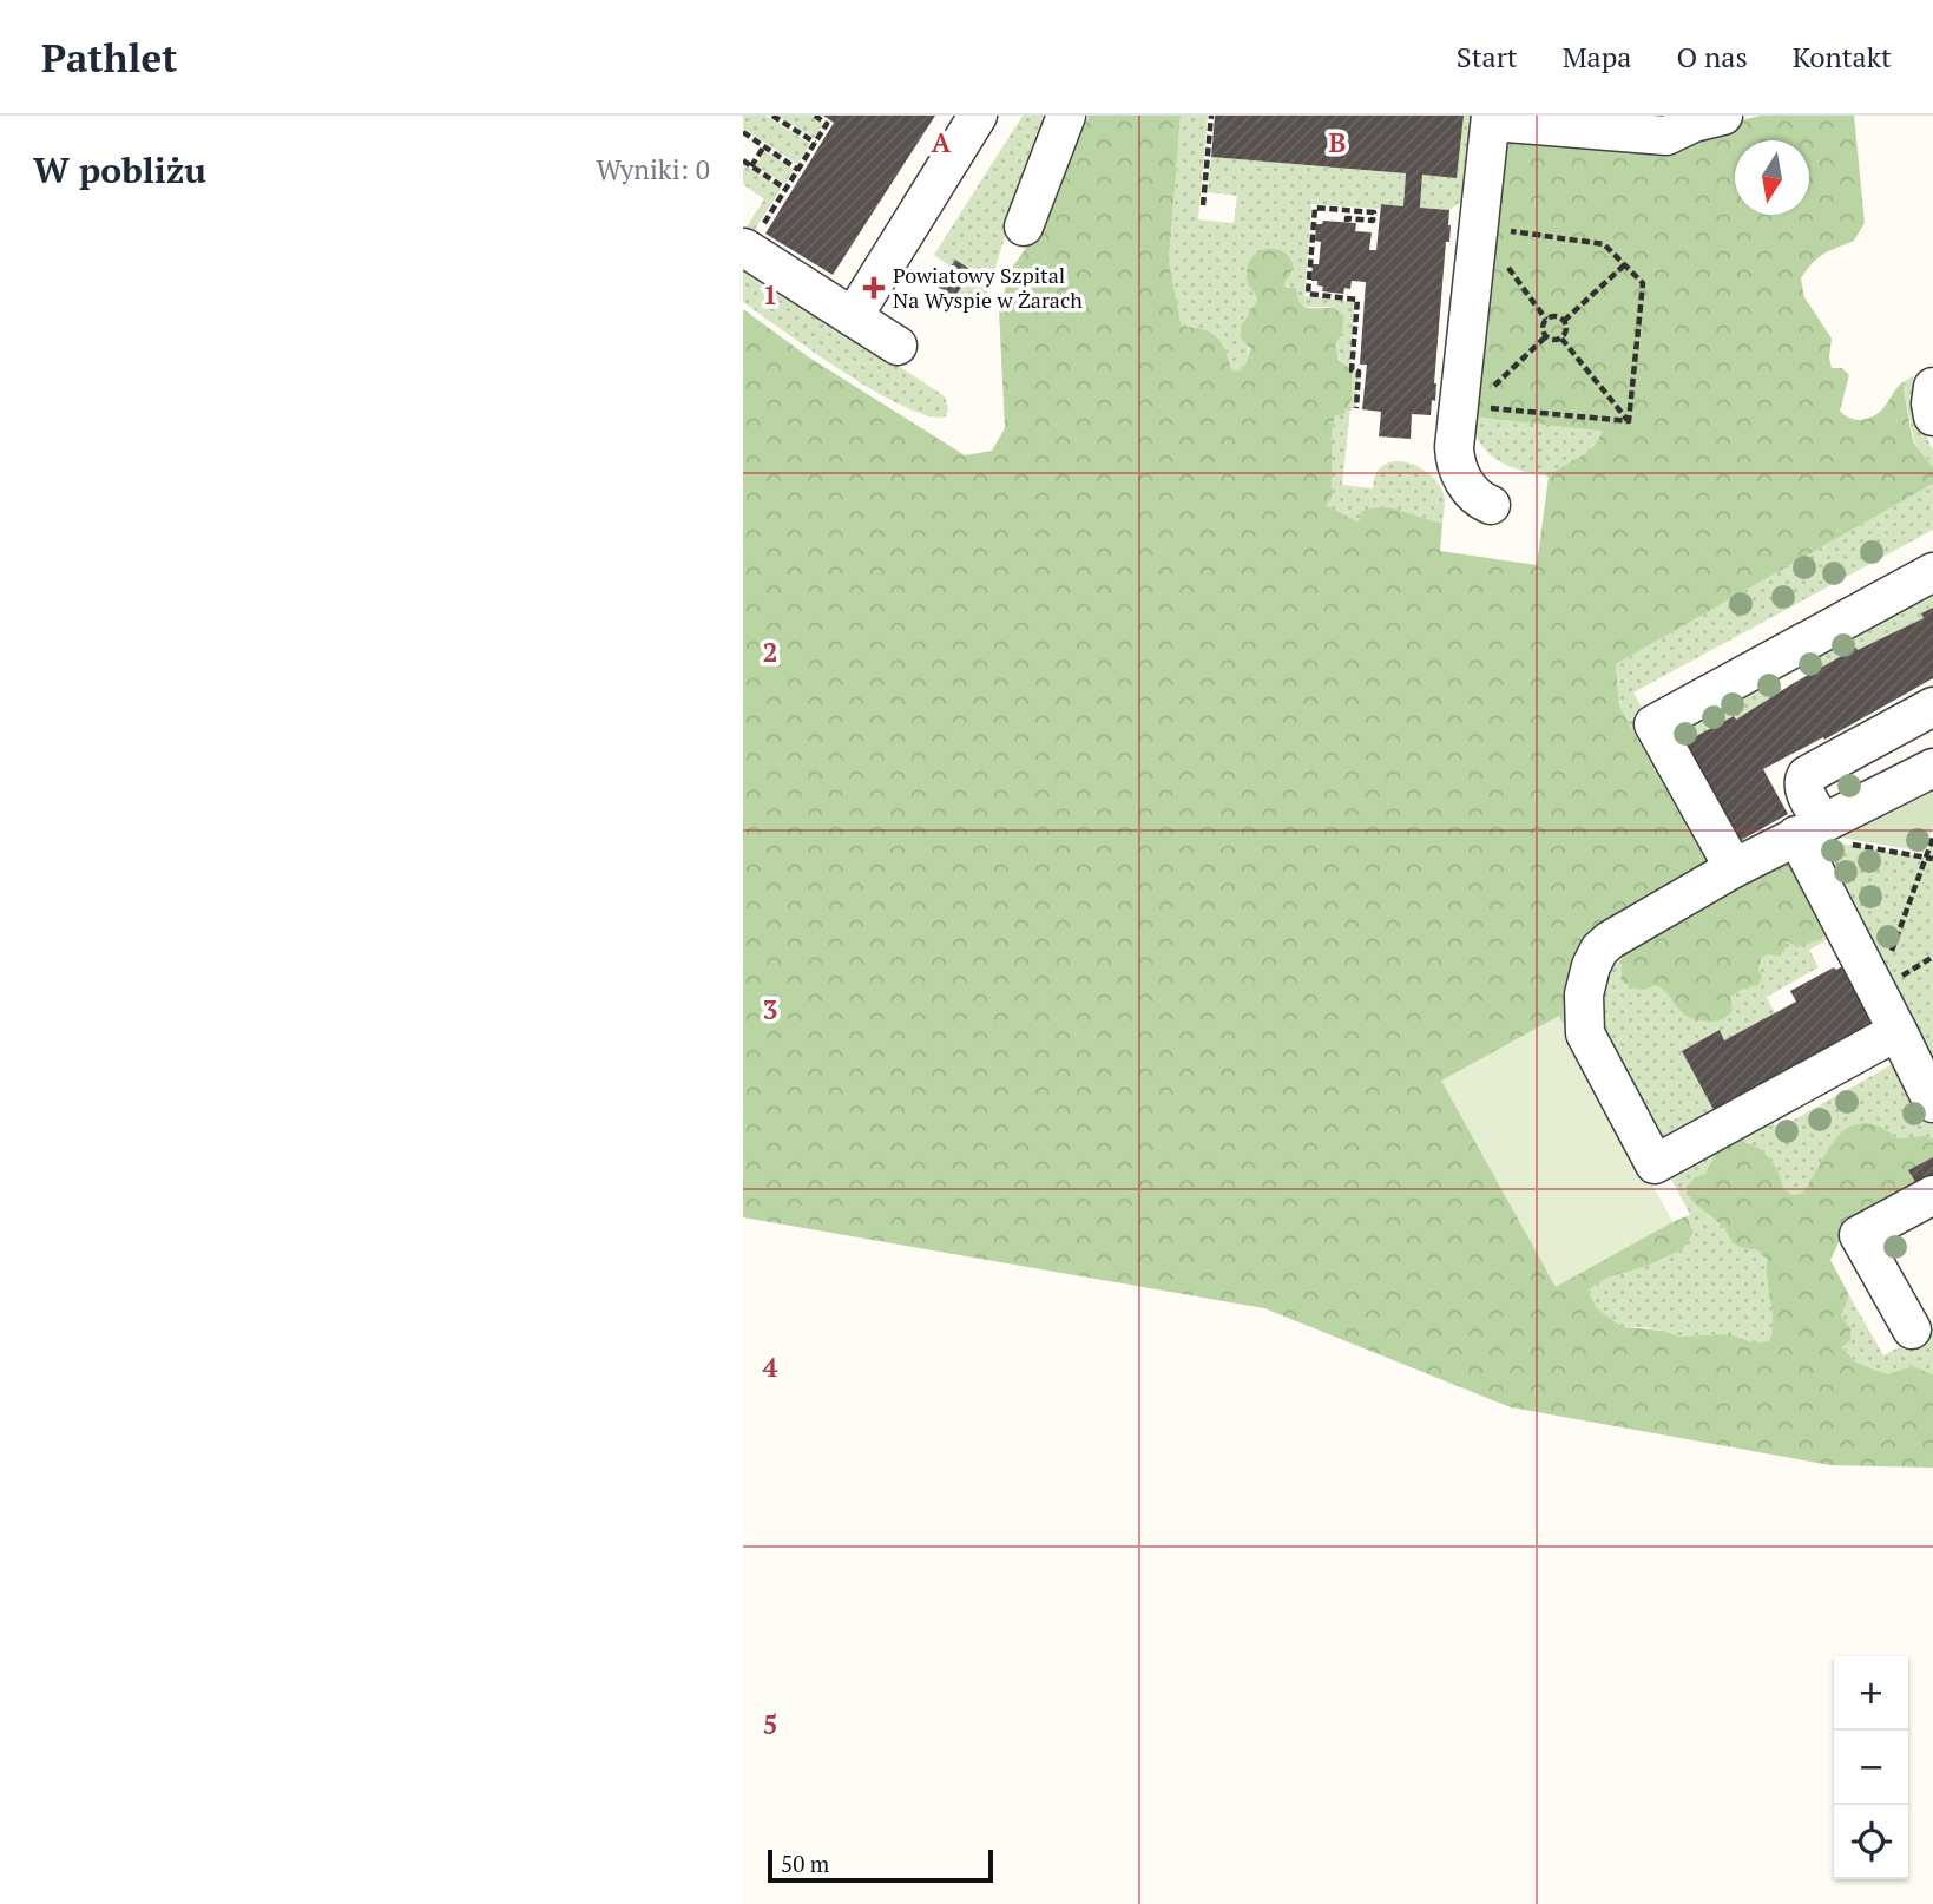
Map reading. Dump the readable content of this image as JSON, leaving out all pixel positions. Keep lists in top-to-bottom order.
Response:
{
  "places": {
    "health": ["Powiatowy Szpital Na Wyspie w Żarach"]
  },
  "scale_bar": "50 m",
  "north": "bottom",
  "page": {
    "header": "Pathlet",
    "nav": [
      "Start",
      "Mapa",
      "O nas",
      "Kontakt"
    ],
    "heading": ["W pobliżu", "Wyniki: 0"],
    "map_buttons": ["+", "−"],
    "scale": "50 m"
  },
  "grid": {
    "columns": ["A", "B"],
    "rows": [
      "1",
      "2",
      "3",
      "4",
      "5"
    ]
  }
}
